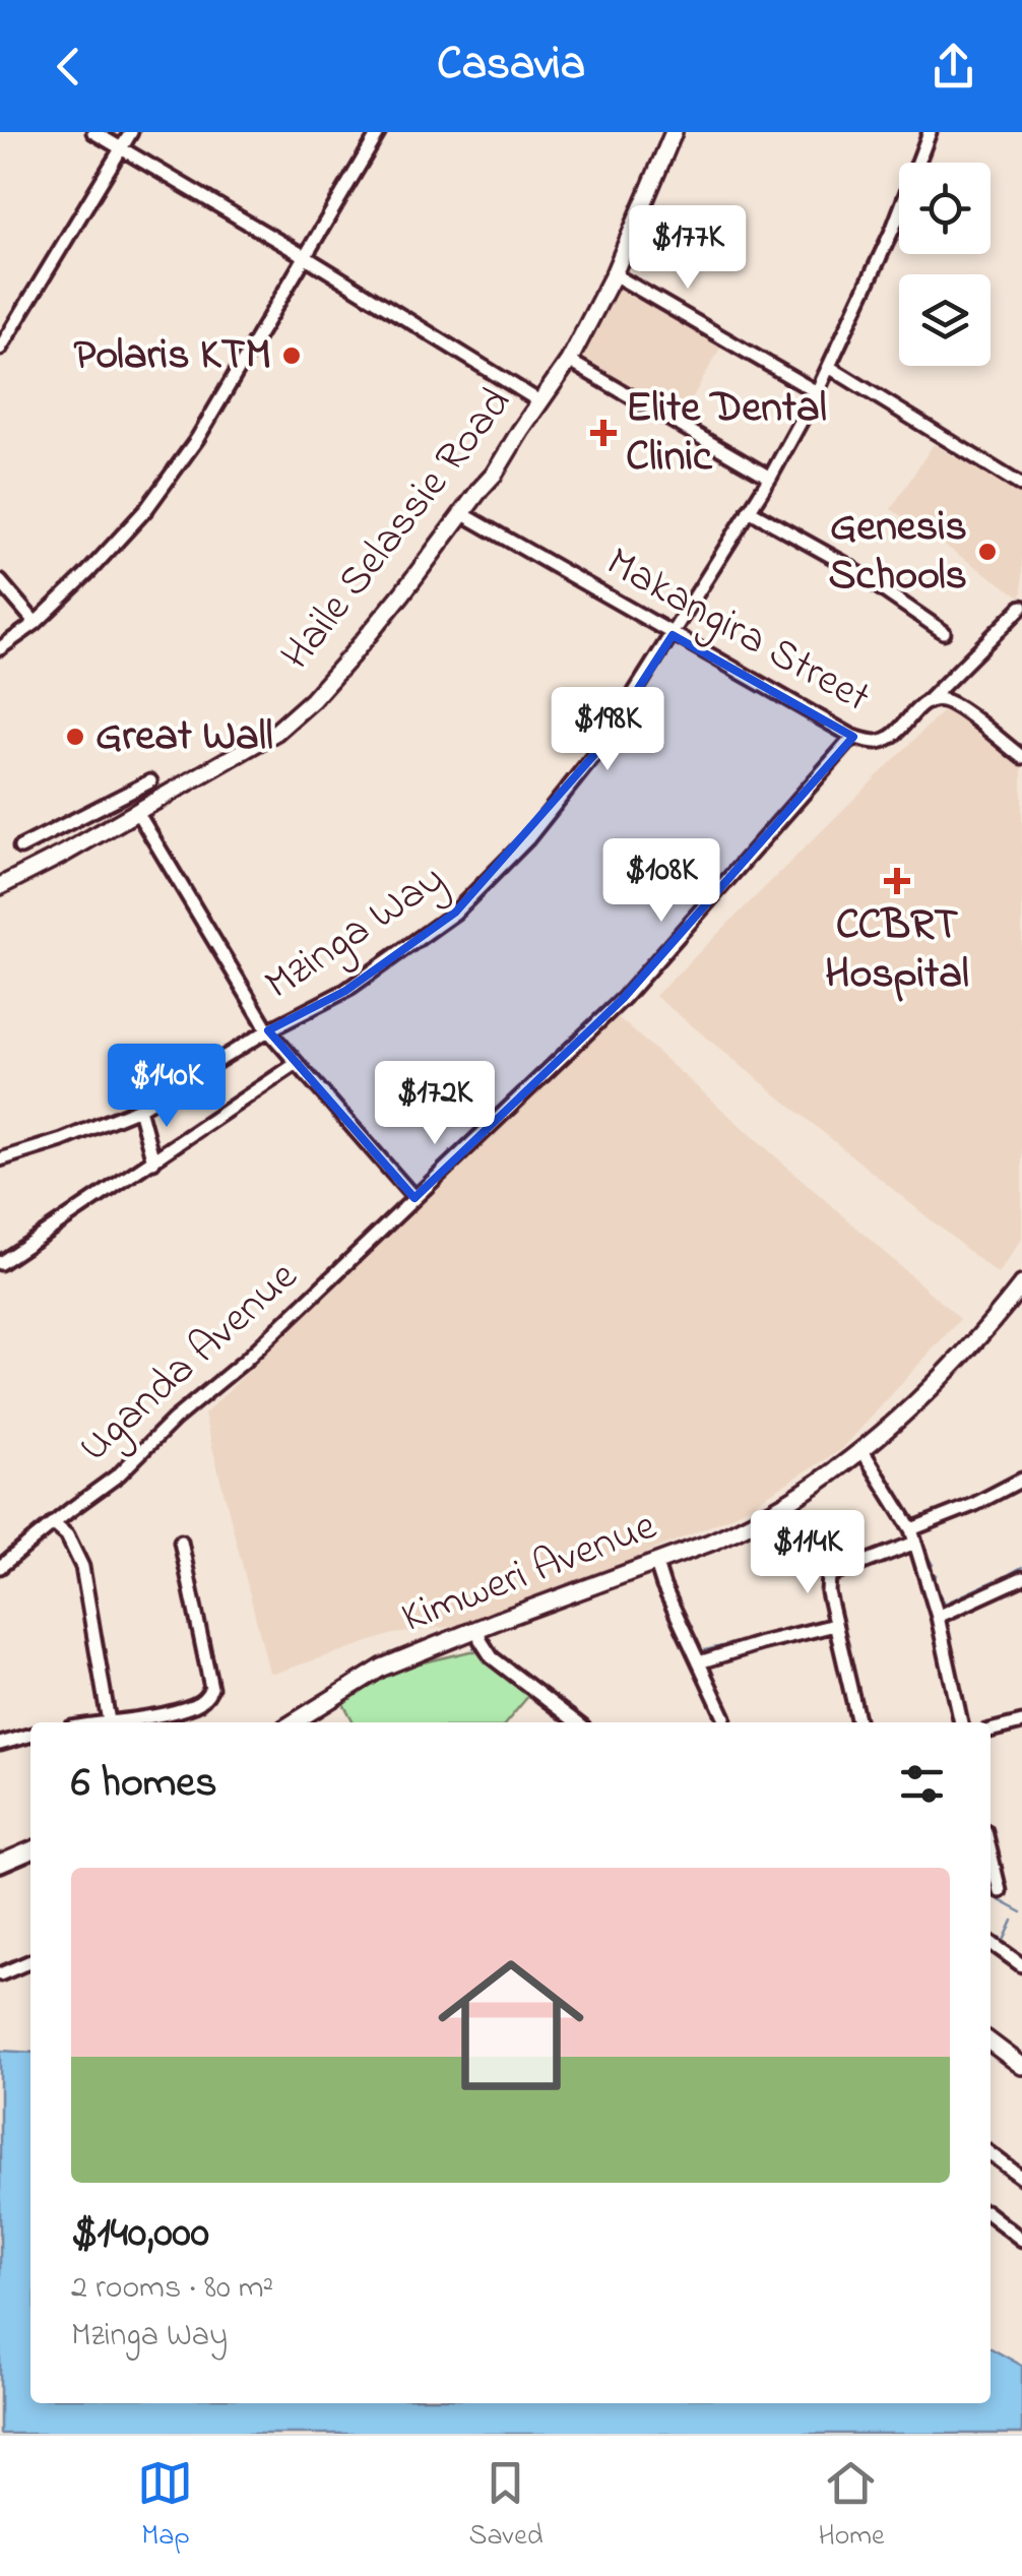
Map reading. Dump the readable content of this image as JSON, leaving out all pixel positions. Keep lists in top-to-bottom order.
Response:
{
  "streets": {
    "street": [
      "Haile Selassie Road",
      "Makangira Street",
      "Mzinga Way",
      "Uganda Avenue",
      "Kimweri Avenue"
    ]
  },
  "crossings": [
    ["Haile Selassie Road", "Makangira Street"],
    ["Makangira Street", "Mzinga Way"],
    ["Makangira Street", "Uganda Avenue"]
  ],
  "places": {
    "other": ["Polaris KTM", "Genesis Schools", "Great Wall"],
    "health": ["Elite Dental Clinic", "CCBRT Hospital"]
  },
  "page": {
    "header": "Casavia",
    "price": [
      "$177K",
      "$198K",
      "$108K",
      "$140K",
      "$172K",
      "$114K"
    ],
    "heading": "6 homes",
    "list": [
      {
        "name": "$140,000",
        "note": "2 rooms · 80 m² · Mzinga Way"
      }
    ],
    "tabs": ["Map", "Saved", "Home"]
  }
}
